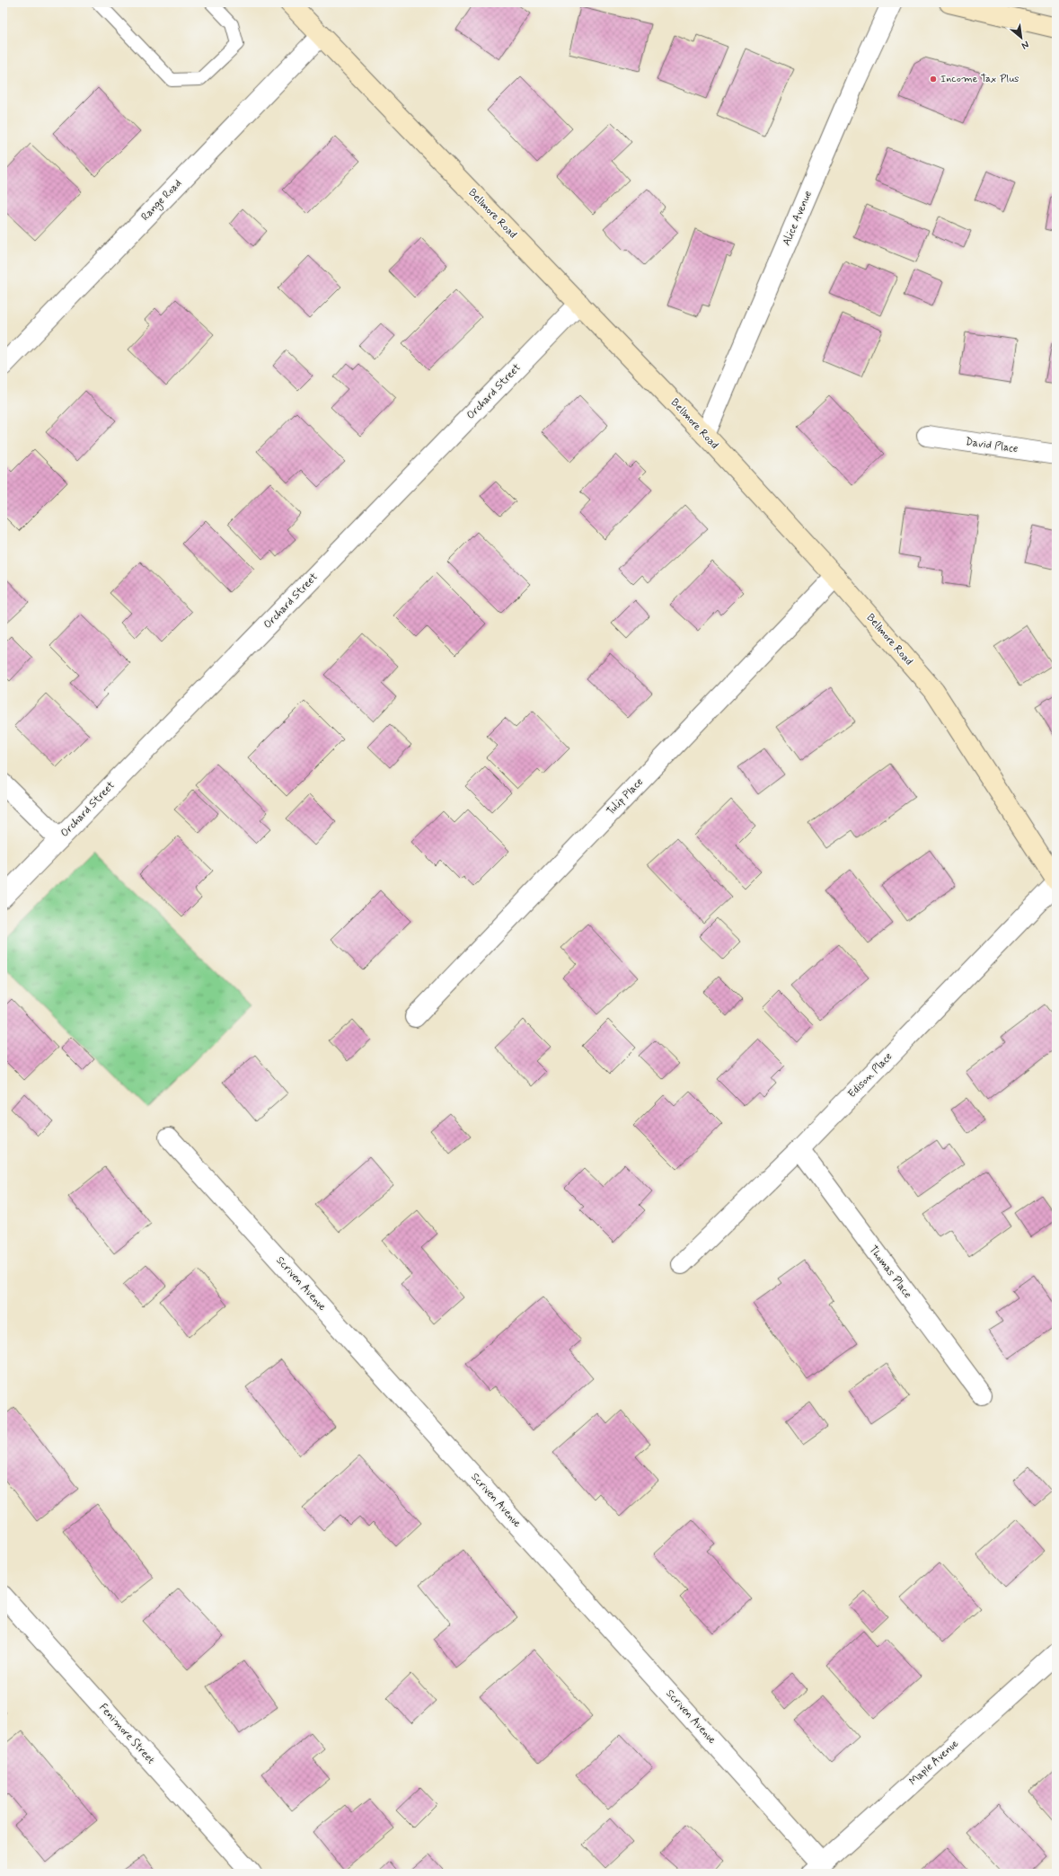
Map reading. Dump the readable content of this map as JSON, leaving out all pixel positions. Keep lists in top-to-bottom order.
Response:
{
  "streets": {
    "main road": ["Bellmore Road"],
    "street": [
      "Range Road",
      "Alice Avenue",
      "Orchard Street",
      "David Place",
      "Tulip Place",
      "Edison Place",
      "Thomas Place",
      "Scriven Avenue",
      "Fenimore Street",
      "Maple Avenue"
    ]
  },
  "crossings": [
    ["Range Road", "Bellmore Road"],
    ["Bellmore Road", "Alice Avenue"],
    ["Bellmore Road", "Orchard Street"],
    ["Bellmore Road", "Tulip Place"],
    ["Bellmore Road", "Edison Place"],
    ["Edison Place", "Thomas Place"],
    ["Scriven Avenue", "Maple Avenue"]
  ],
  "places": ["Income Tax Plus"],
  "north": "bottom right"
}
